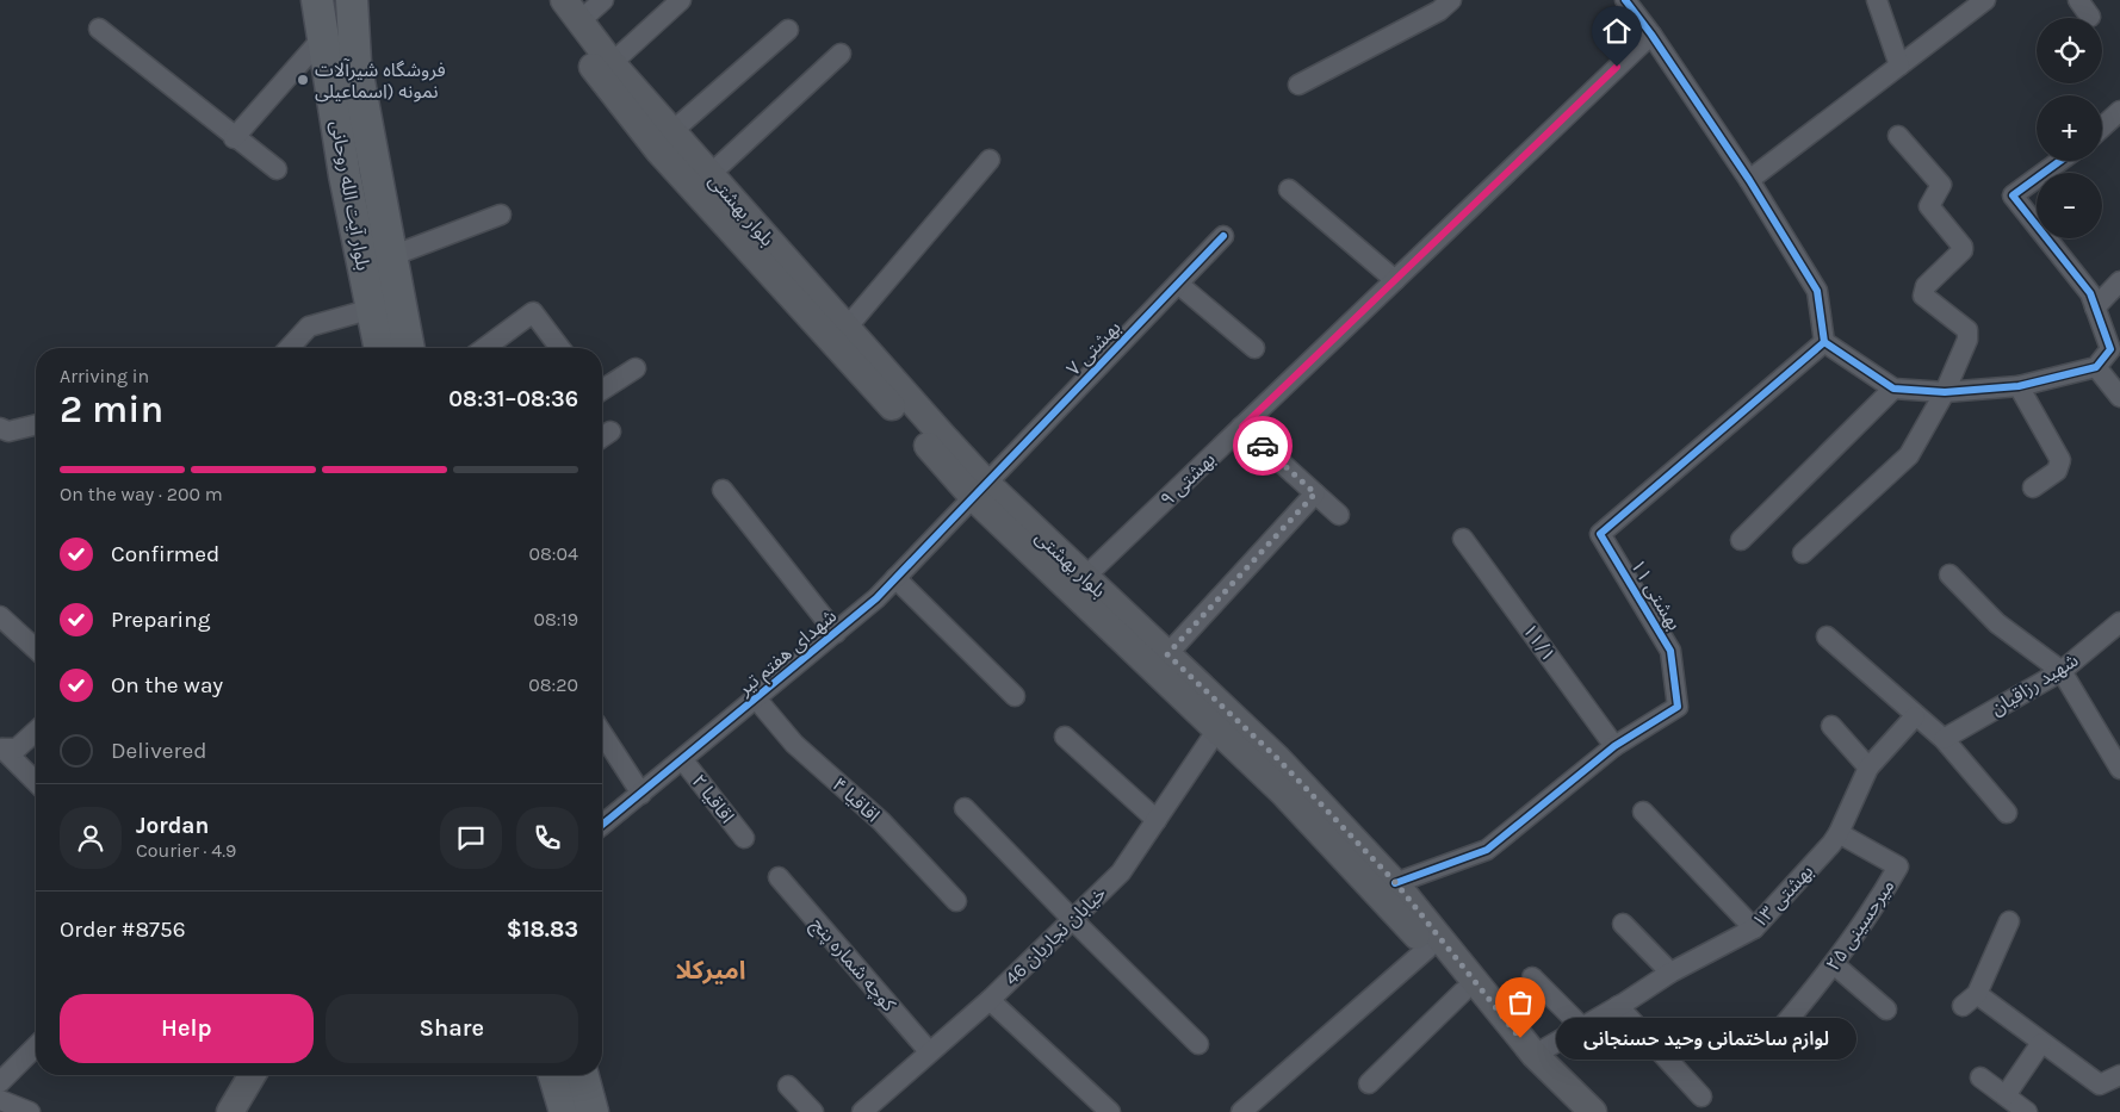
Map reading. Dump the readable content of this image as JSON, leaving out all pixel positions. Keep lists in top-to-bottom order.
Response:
{
  "streets": {
    "main road": ["بلوار آیت الله روحانی", "بلوار بهشتی"],
    "street": [
      "بهشتی ۷",
      "بهشتی ۹",
      "بهشتی ۱۱",
      "۱۱/۱",
      "شهدای هفتم تیر",
      "شهید رزاقیان",
      "اقاقیا ۲",
      "اقاقیا ۴",
      "بهشتی ۱۳",
      "میرحسینی ۲۵",
      "خیابان نجاریان 46",
      "کوچه شماره پنج"
    ]
  },
  "crossings": [
    ["بلوار بهشتی", "بهشتی ۷"],
    ["بلوار بهشتی", "بهشتی ۹"],
    ["بلوار بهشتی", "بهشتی ۱۱"],
    ["بلوار بهشتی", "شهدای هفتم تیر"],
    ["بلوار بهشتی", "بهشتی ۱۳"],
    ["بلوار بهشتی", "خیابان نجاریان 46"],
    ["بهشتی ۷", "شهدای هفتم تیر"],
    ["بهشتی ۱۱", "۱۱/۱"],
    ["شهدای هفتم تیر", "اقاقیا ۲"],
    ["شهدای هفتم تیر", "اقاقیا ۴"],
    ["بهشتی ۱۳", "میرحسینی ۲۵"],
    ["خیابان نجاریان 46", "کوچه شماره پنج"]
  ],
  "districts": ["امیرکلا"],
  "places": ["فروشگاه شیرآلات نمونه (اسماعیلی", "لوازم ساختمانی وحید حسنجانی"],
  "page": {
    "map_buttons": ["+", "−"],
    "heading": ["2 min", "Arriving in", "08:31–08:36"],
    "panel": [
      "Jordan",
      "Courier · 4.9",
      "Order #8756",
      "$18.83"
    ],
    "bar": "On the way · 200 m",
    "list": [
      ["Confirmed", "08:04"],
      ["Preparing", "08:19"],
      ["On the way", "08:20"],
      "Delivered"
    ],
    "buttons": ["Help", "Share"],
    "bubble": "لوازم ساختمانی وحید حسنجانی"
  }
}
